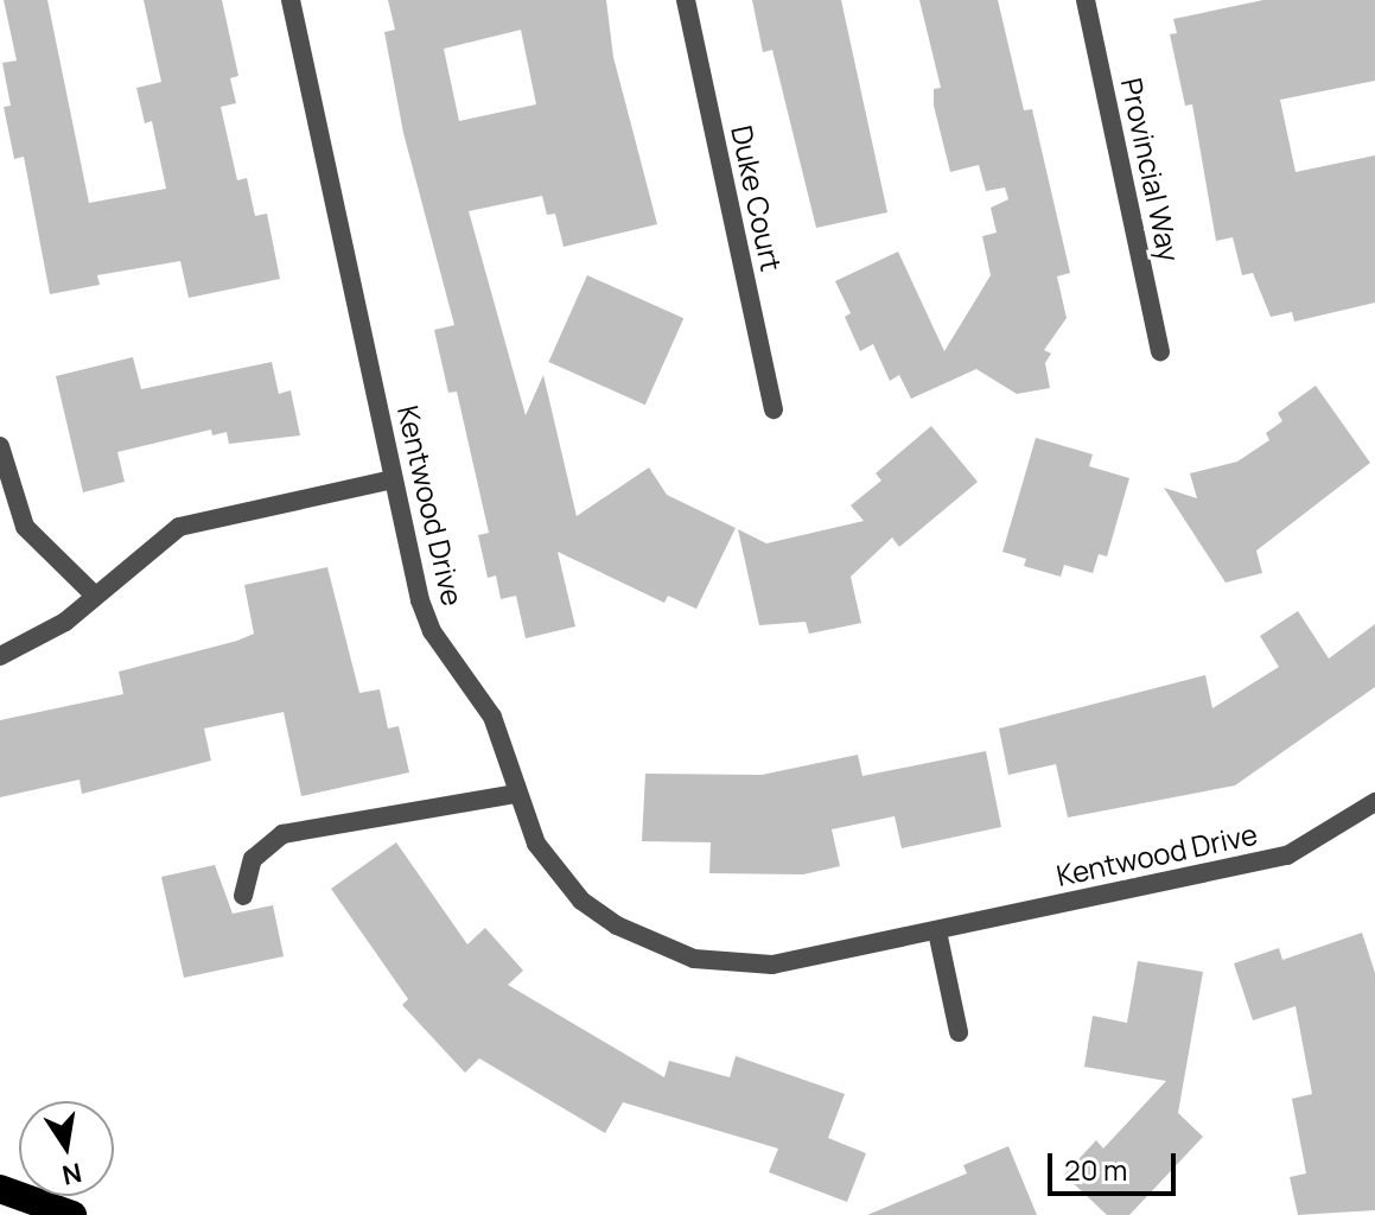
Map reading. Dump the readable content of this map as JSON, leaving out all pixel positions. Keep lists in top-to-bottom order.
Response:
{
  "streets": {
    "street": ["Provincial Way", "Duke Court", "Kentwood Drive"]
  },
  "scale_bar": "20 m",
  "north": "bottom"
}
